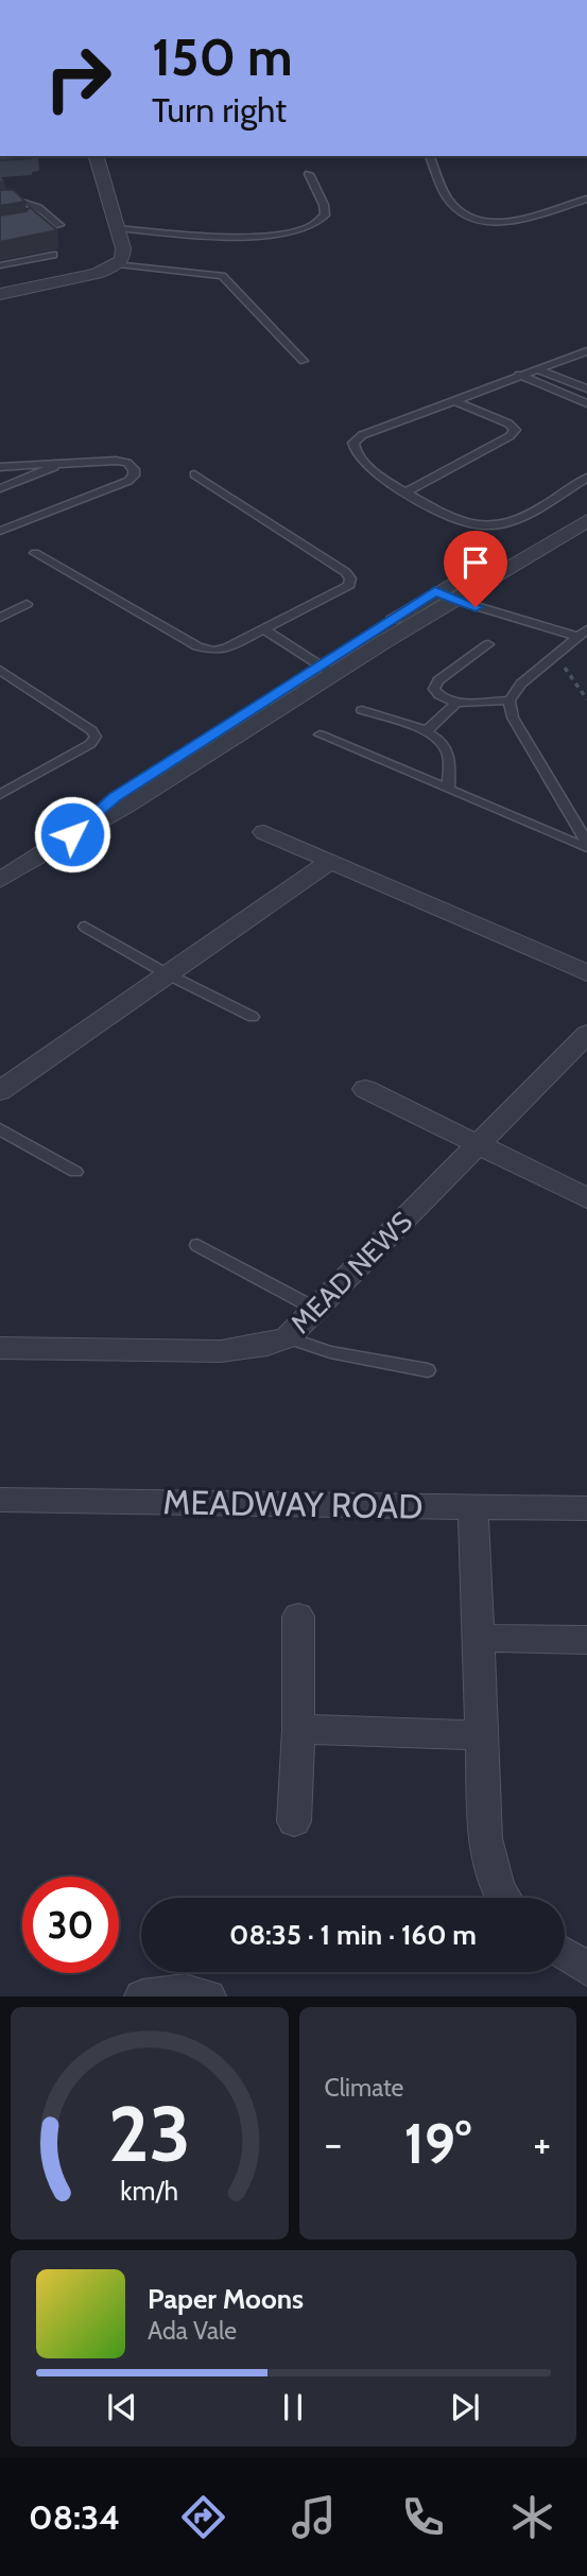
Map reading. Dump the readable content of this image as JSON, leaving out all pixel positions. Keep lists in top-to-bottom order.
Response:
{
  "streets": {
    "street": ["MEAD NEWS", "MEADWAY ROAD"]
  },
  "page": {
    "turn": ["150 m", "Turn right"],
    "limit": "30",
    "trip": "08:35 · 1 min · 160 m",
    "tile": "Climate",
    "heat": ["−", "19°", "+"],
    "song": ["Paper Moons", "Ada Vale"],
    "tabs": "08:34",
    "gauge": ["23", "km/h"]
  }
}
